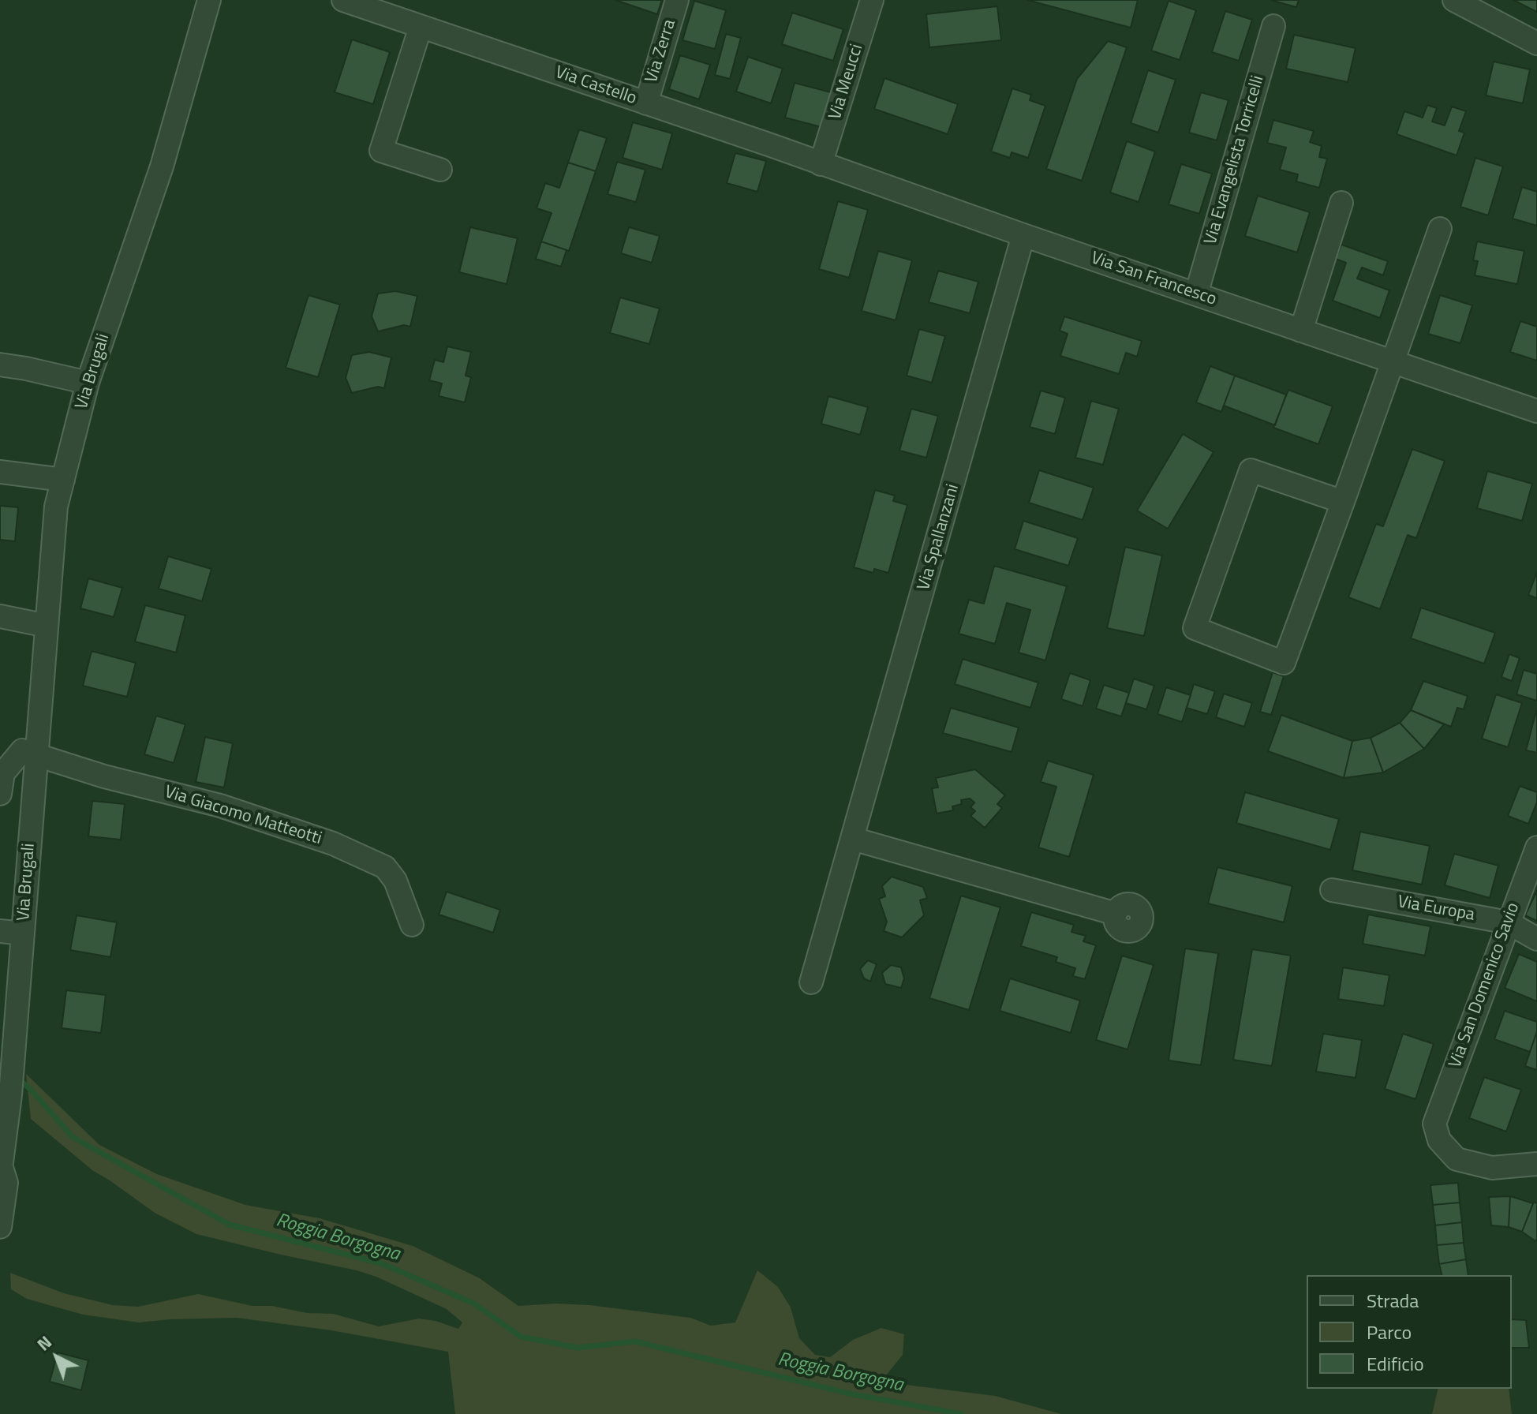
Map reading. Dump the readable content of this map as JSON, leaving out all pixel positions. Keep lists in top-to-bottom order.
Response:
{
  "streets": {
    "street": [
      "Via Zerra",
      "Via Meucci",
      "Via Castello",
      "Via Evangelista Torricelli",
      "Via San Francesco",
      "Via Brugali",
      "Via Spallanzani",
      "Via Giacomo Matteotti",
      "Via Europa",
      "Via San Domenico Savio"
    ]
  },
  "crossings": [
    ["Via Zerra", "Via Castello"],
    ["Via Meucci", "Via San Francesco"],
    ["Via Castello", "Via San Francesco"],
    ["Via Evangelista Torricelli", "Via San Francesco"],
    ["Via San Francesco", "Via Spallanzani"],
    ["Via Brugali", "Via Giacomo Matteotti"],
    ["Via Europa", "Via San Domenico Savio"]
  ],
  "water": ["Roggia Borgogna"],
  "legend": ["Strada", "Parco", "Edificio"],
  "north": "top left"
}
